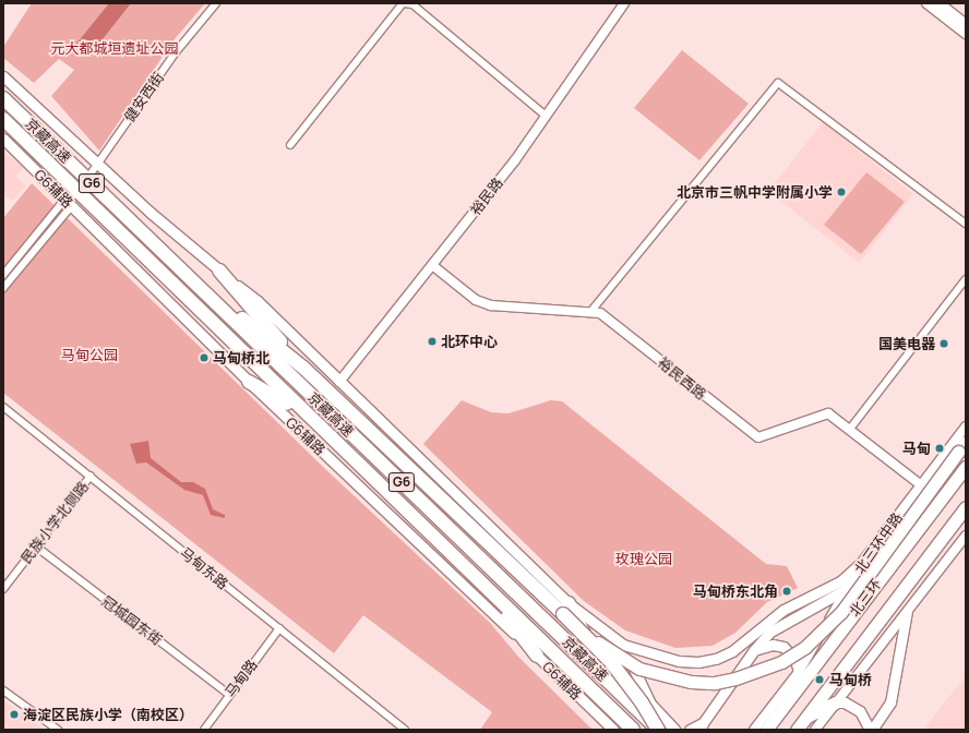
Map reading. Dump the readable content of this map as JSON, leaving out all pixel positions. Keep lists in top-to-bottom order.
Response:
{
  "streets": {
    "highway": ["京藏高速", "G6", "北三环"],
    "main road": ["G6辅路"],
    "street": [
      "健安西街",
      "裕民路",
      "裕民西路",
      "民族小学北侧路",
      "北三环中路",
      "马甸东路",
      "冠城园东街",
      "马甸路"
    ]
  },
  "crossings": [
    ["裕民路", "裕民西路"],
    ["裕民西路", "北三环中路"],
    ["民族小学北侧路", "马甸东路"],
    ["民族小学北侧路", "冠城园东街"],
    ["马甸东路", "马甸路"],
    ["冠城园东街", "马甸路"]
  ],
  "parks": ["元大都城垣遗址公园", "马甸公园", "玫瑰公园"],
  "places": [
    "北京市三帆中学附属小学",
    "北环中心",
    "国美电器",
    "马甸桥北",
    "马甸",
    "马甸桥东北角",
    "马甸桥",
    "海淀区民族小学（南校区）"
  ]
}
